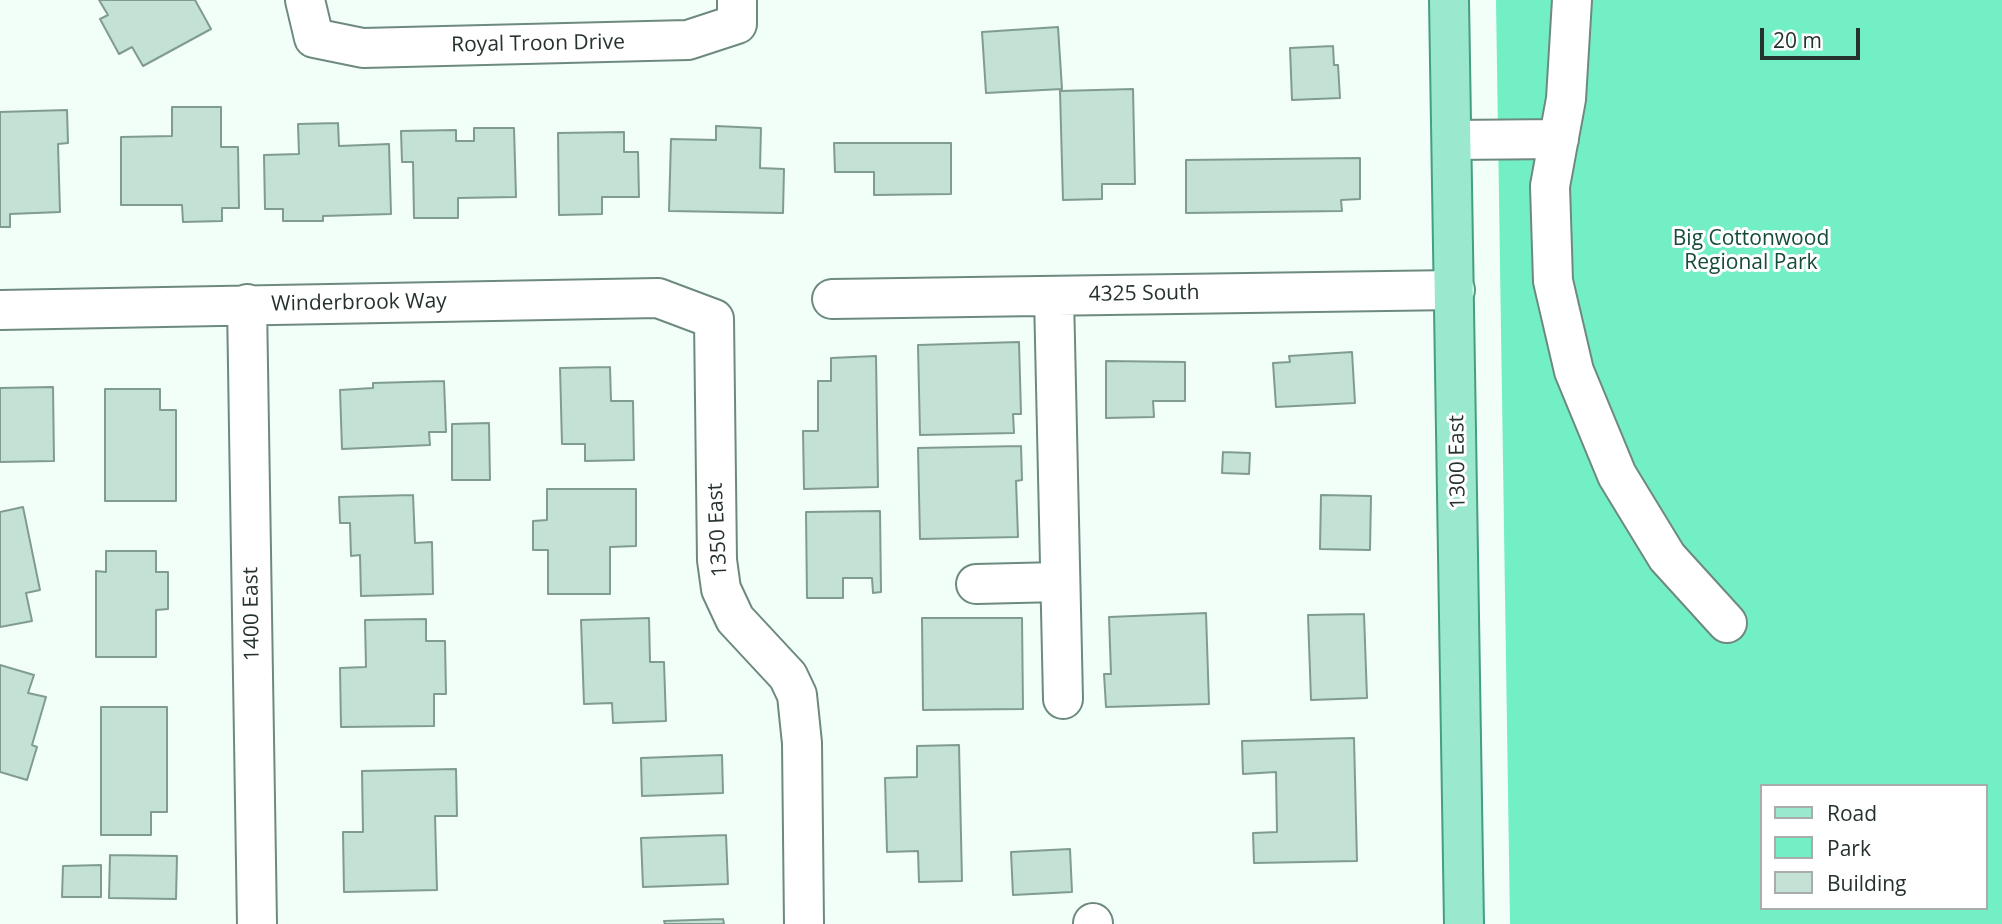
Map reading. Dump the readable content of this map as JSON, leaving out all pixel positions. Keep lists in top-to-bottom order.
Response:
{
  "streets": {
    "main road": ["1300 East"],
    "street": [
      "Royal Troon Drive",
      "4325 South",
      "Winderbrook Way",
      "1350 East",
      "1400 East"
    ]
  },
  "crossings": [
    ["4325 South", "1300 East"],
    ["Winderbrook Way", "1350 East"],
    ["Winderbrook Way", "1400 East"]
  ],
  "parks": ["Big Cottonwood Regional Park"],
  "legend": ["Road", "Park", "Building"],
  "scale_bar": "20 m"
}
